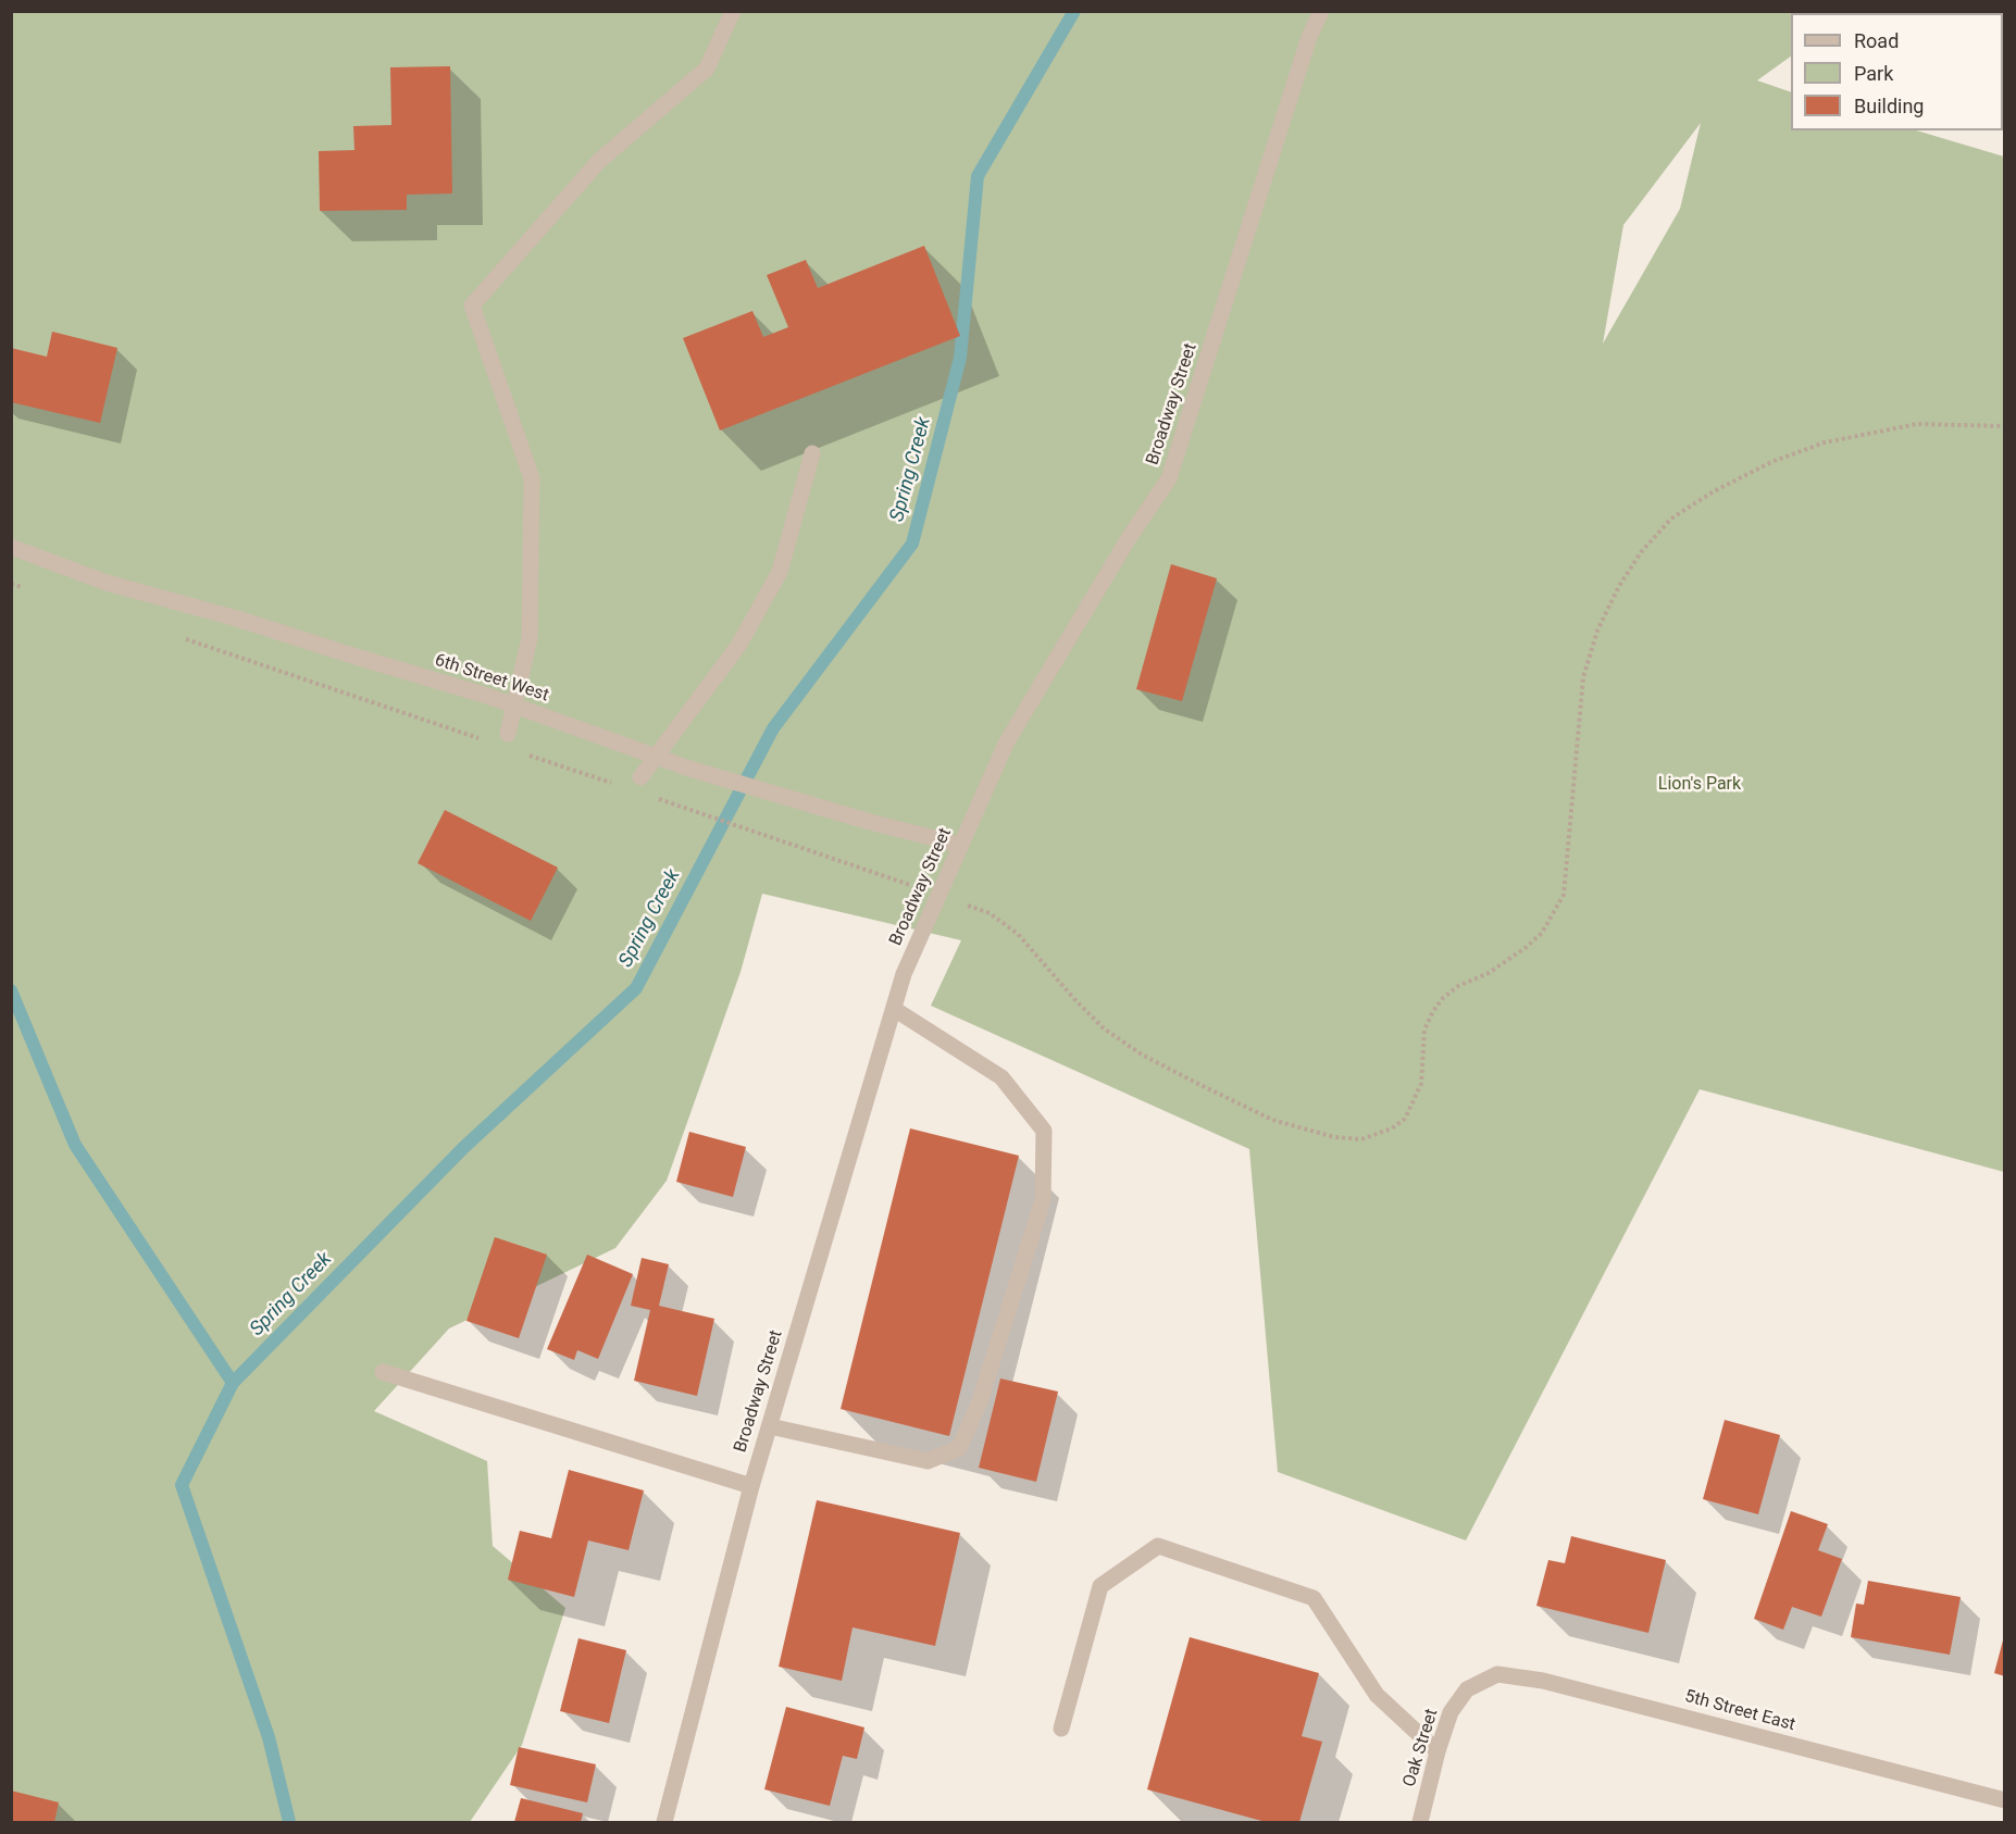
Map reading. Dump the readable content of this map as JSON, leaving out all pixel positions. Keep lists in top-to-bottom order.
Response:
{
  "streets": {
    "street": [
      "Broadway Street",
      "6th Street West",
      "5th Street East",
      "Oak Street"
    ]
  },
  "crossings": [
    ["Broadway Street", "6th Street West"],
    ["5th Street East", "Oak Street"]
  ],
  "water": ["Spring Creek"],
  "parks": ["Lion's Park"],
  "legend": ["Road", "Park", "Building"]
}
